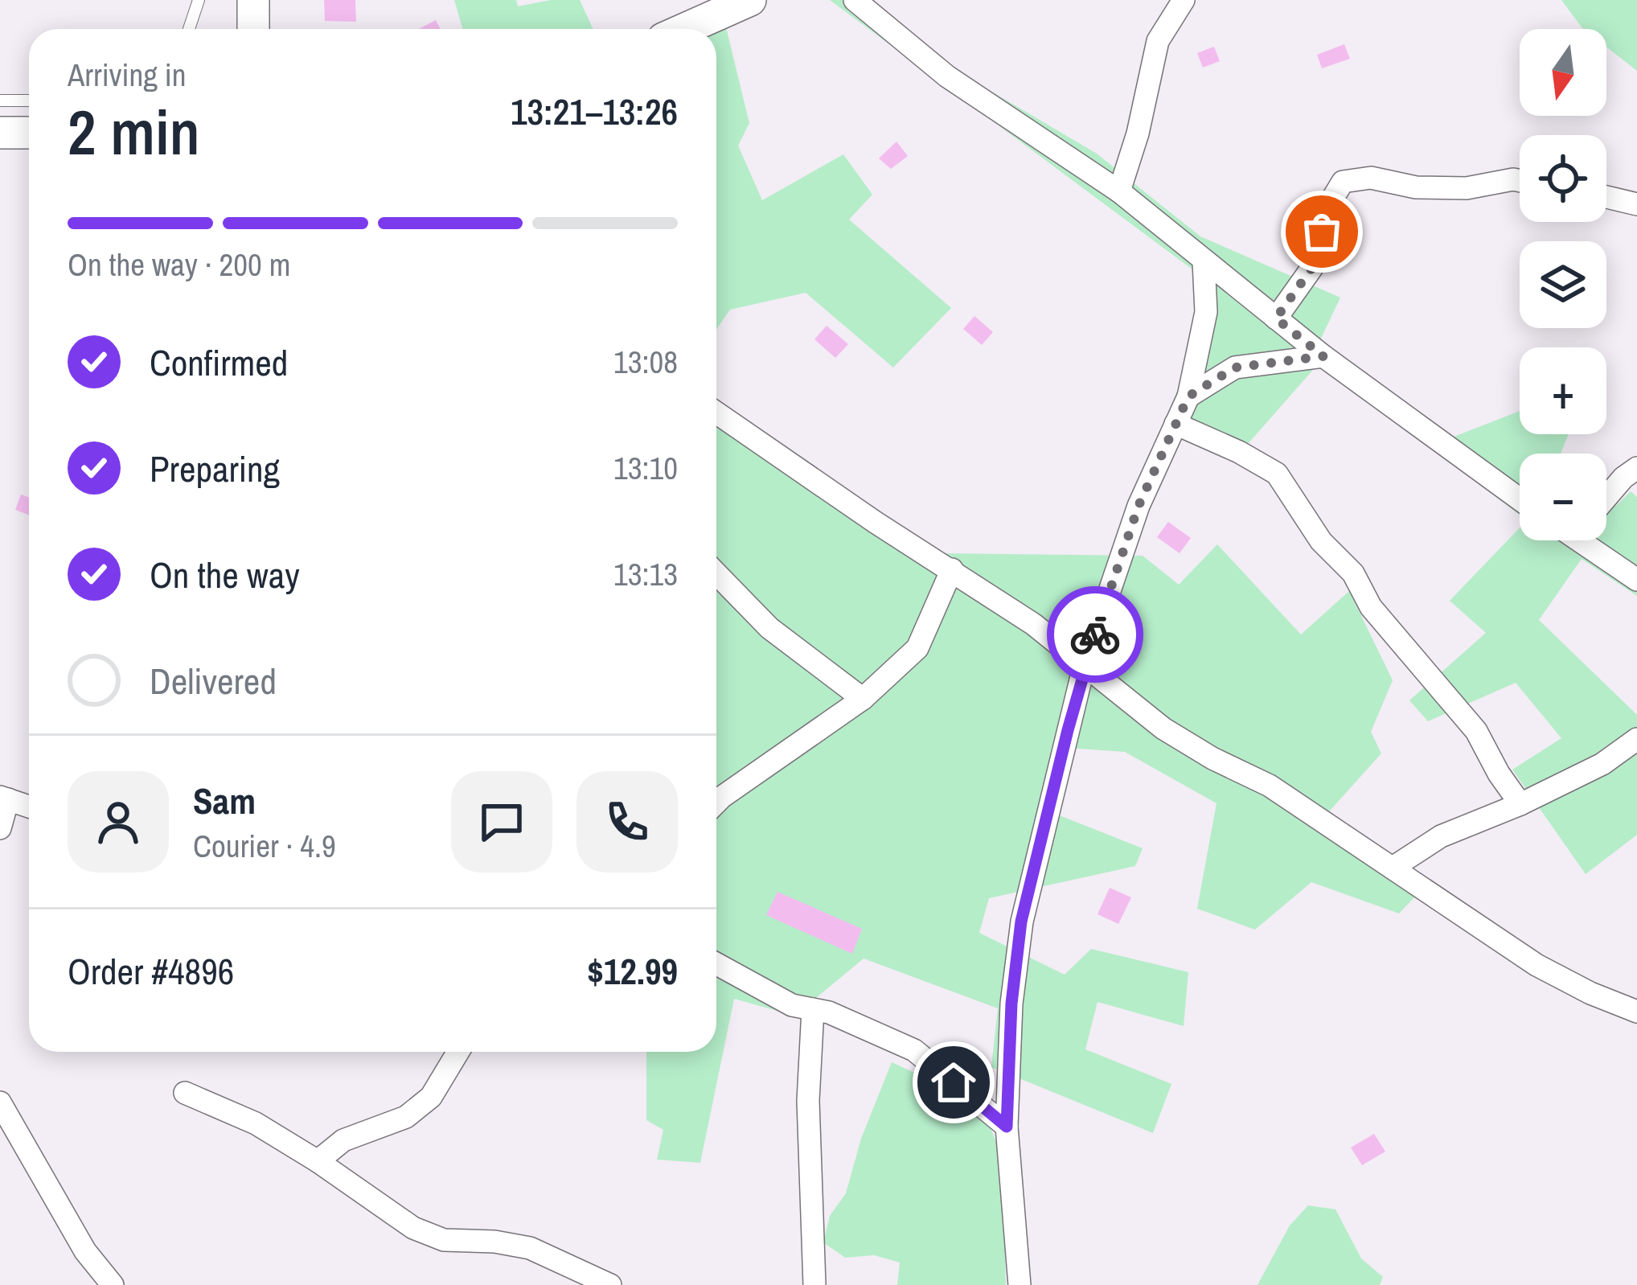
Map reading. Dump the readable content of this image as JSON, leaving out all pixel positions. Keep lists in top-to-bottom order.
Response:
{
  "north": "bottom",
  "page": {
    "map_buttons": ["+", "−"],
    "heading": ["2 min", "Arriving in", "13:21–13:26"],
    "panel": [
      "Sam",
      "Courier · 4.9",
      "Order #4896",
      "$12.99"
    ],
    "bar": "On the way · 200 m",
    "list": [
      ["Confirmed", "13:08"],
      ["Preparing", "13:10"],
      ["On the way", "13:13"],
      "Delivered"
    ]
  }
}
